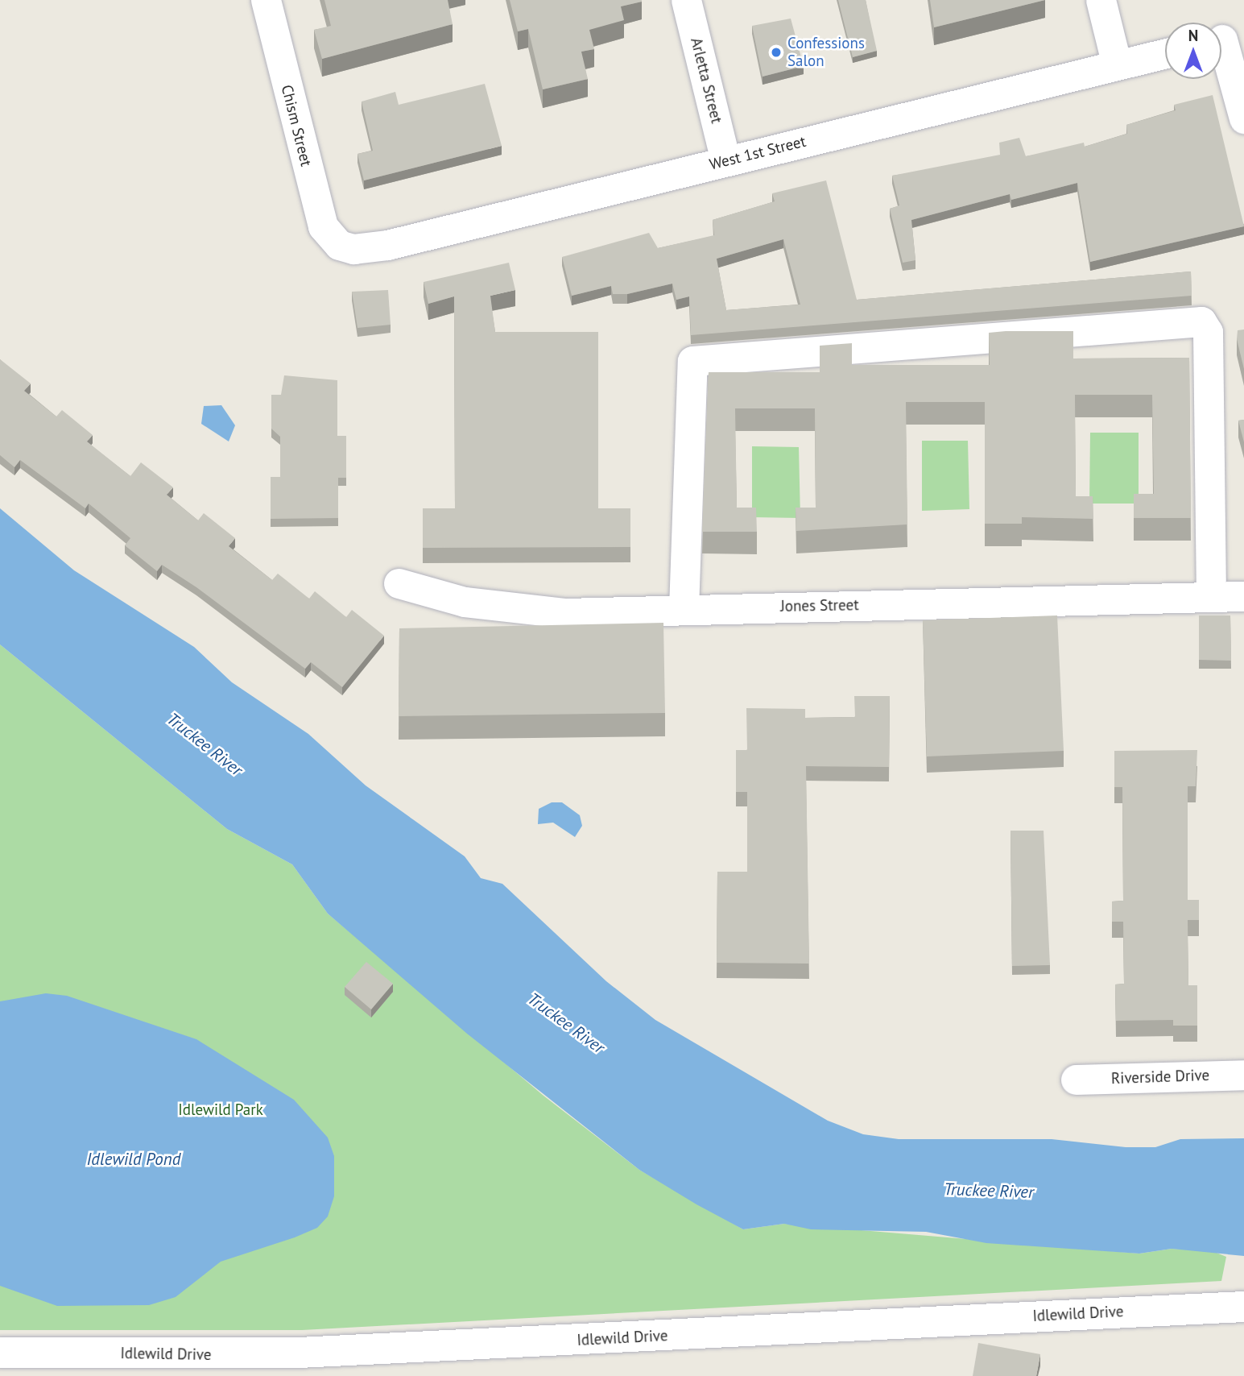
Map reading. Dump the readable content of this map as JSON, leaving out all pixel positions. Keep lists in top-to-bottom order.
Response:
{
  "streets": {
    "street": [
      "Arletta Street",
      "Chism Street",
      "West 1st Street",
      "Jones Street",
      "Riverside Drive",
      "Idlewild Drive"
    ]
  },
  "crossings": [
    ["Arletta Street", "West 1st Street"],
    ["Chism Street", "West 1st Street"]
  ],
  "water": ["Truckee River", "Idlewild Pond"],
  "parks": ["Idlewild Park"],
  "places": ["Confessions Salon"],
  "north": "top"
}
